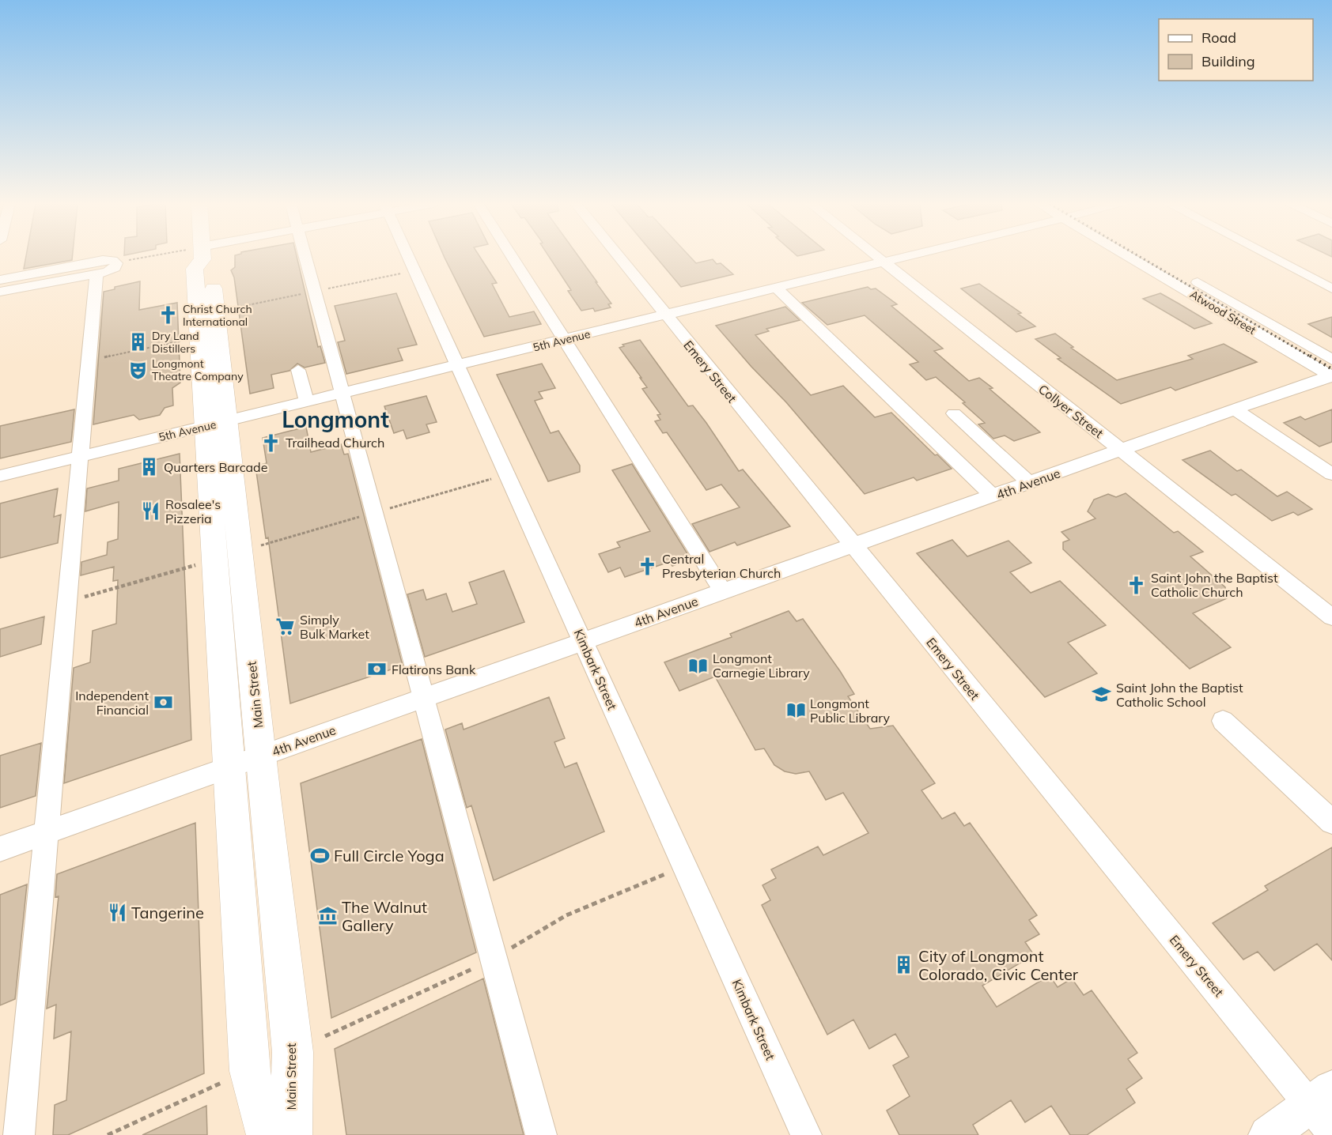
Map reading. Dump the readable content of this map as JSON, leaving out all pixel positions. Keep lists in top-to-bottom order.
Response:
{
  "streets": {
    "highway": ["Main Street"],
    "street": [
      "Atwood Street",
      "5th Avenue",
      "Emery Street",
      "Collyer Street",
      "4th Avenue",
      "Kimbark Street"
    ]
  },
  "crossings": [
    ["Atwood Street", "4th Avenue"],
    ["5th Avenue", "Emery Street"],
    ["5th Avenue", "Collyer Street"],
    ["5th Avenue", "Kimbark Street"],
    ["5th Avenue", "Main Street"],
    ["Emery Street", "4th Avenue"],
    ["Collyer Street", "4th Avenue"],
    ["4th Avenue", "Kimbark Street"],
    ["4th Avenue", "Main Street"]
  ],
  "districts": ["Longmont"],
  "places": {
    "church": [
      "Christ Church International",
      "Trailhead Church",
      "Central Presbyterian Church",
      "Saint John the Baptist Catholic Church"
    ],
    "building": ["Dry Land Distillers", "Quarters Barcade", "City of Longmont Colorado, Civic Center"],
    "theatre": ["Longmont Theatre Company"],
    "restaurant": ["Rosalee's Pizzeria", "Tangerine"],
    "supermarket": ["Simply Bulk Market"],
    "library": ["Longmont Carnegie Library", "Longmont Public Library"],
    "bank": ["Flatirons Bank", "Independent Financial"],
    "school or university": ["Saint John the Baptist Catholic School"],
    "sports": ["Full Circle Yoga"],
    "museum": ["The Walnut Gallery"]
  },
  "legend": ["Road", "Building"]
}
